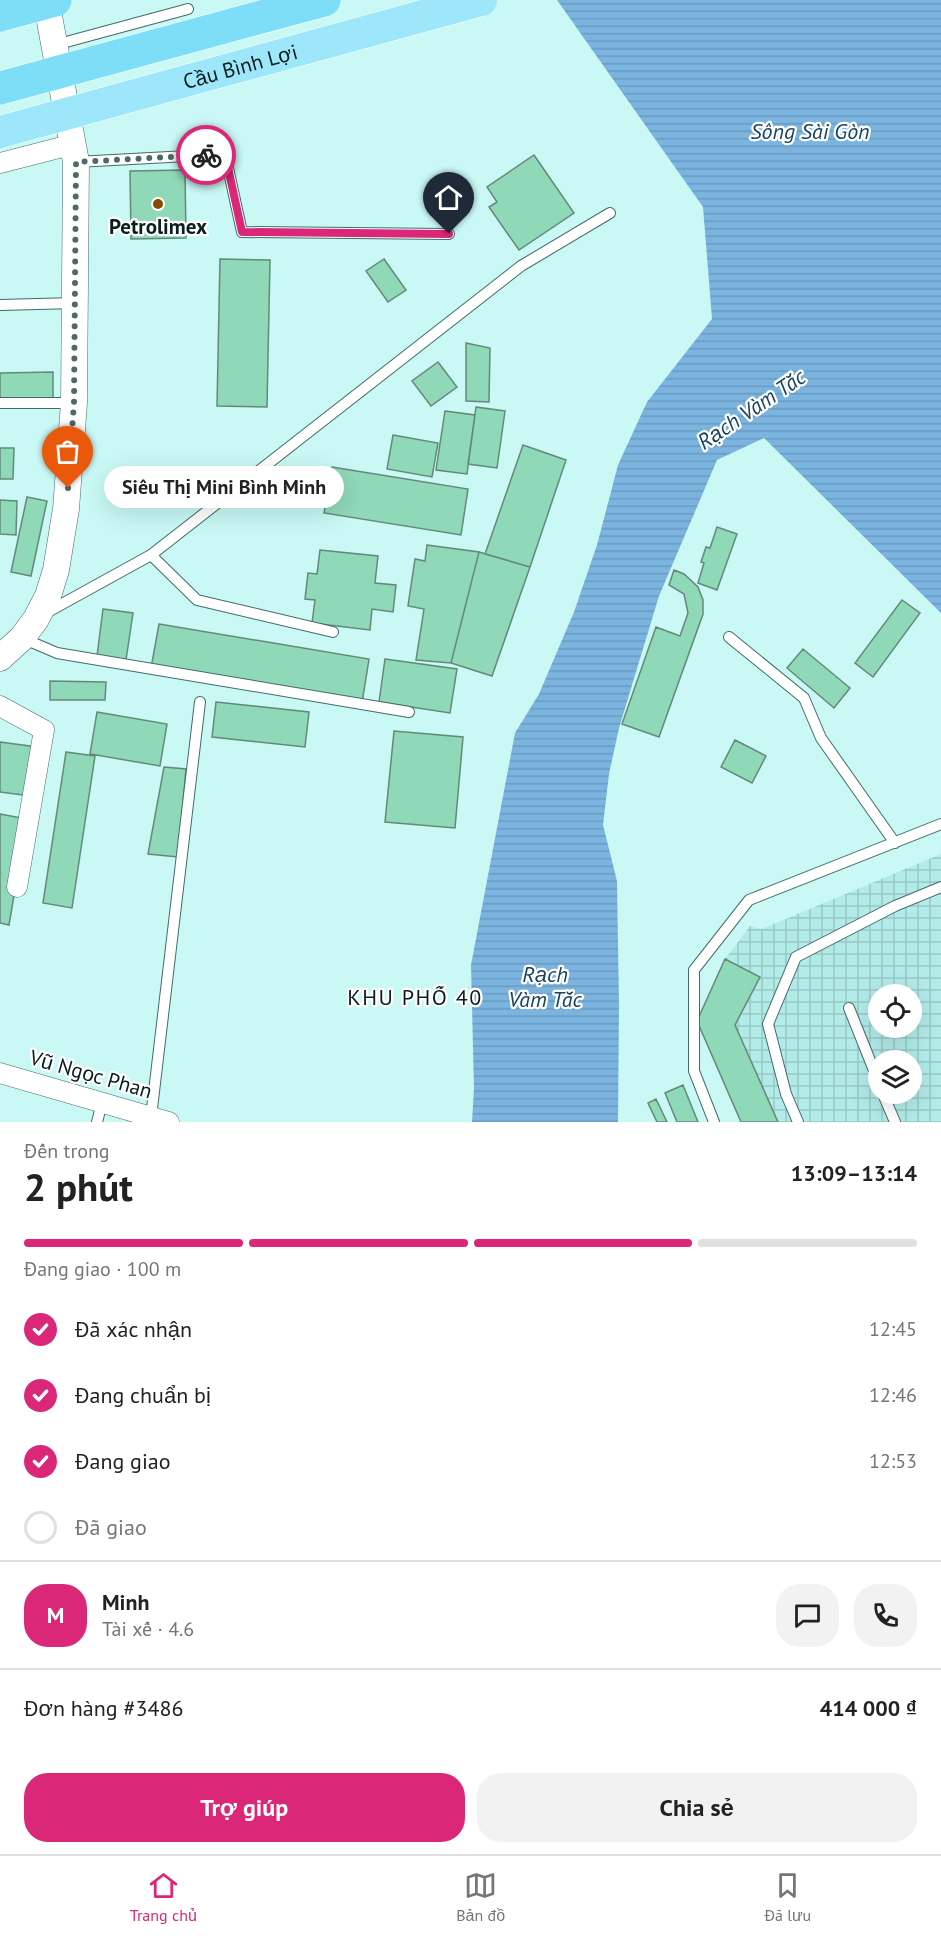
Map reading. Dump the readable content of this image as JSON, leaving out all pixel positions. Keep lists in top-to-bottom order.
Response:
{
  "streets": {
    "highway": ["Cầu Bình Lợi"],
    "street": ["Vũ Ngọc Phan"]
  },
  "districts": ["KHU PHỐ 40"],
  "water": ["Sông Sài Gòn", "Rạch Vàm Tắc"],
  "places": ["Petrolimex", "Siêu Thị Mini Bình Minh"],
  "page": {
    "bubble": "Siêu Thị Mini Bình Minh",
    "heading": ["2 phút", "Đến trong", "13:09–13:14"],
    "panel": [
      "Minh",
      "Tài xế · 4.6",
      "Đơn hàng #3486",
      "414 000 ₫"
    ],
    "bar": "Đang giao · 100 m",
    "list": [
      ["Đã xác nhận", "12:45"],
      ["Đang chuẩn bị", "12:46"],
      ["Đang giao", "12:53"],
      "Đã giao"
    ],
    "round": "M",
    "buttons": ["Trợ giúp", "Chia sẻ"],
    "tabs": ["Trang chủ", "Bản đồ", "Đã lưu"]
  }
}
